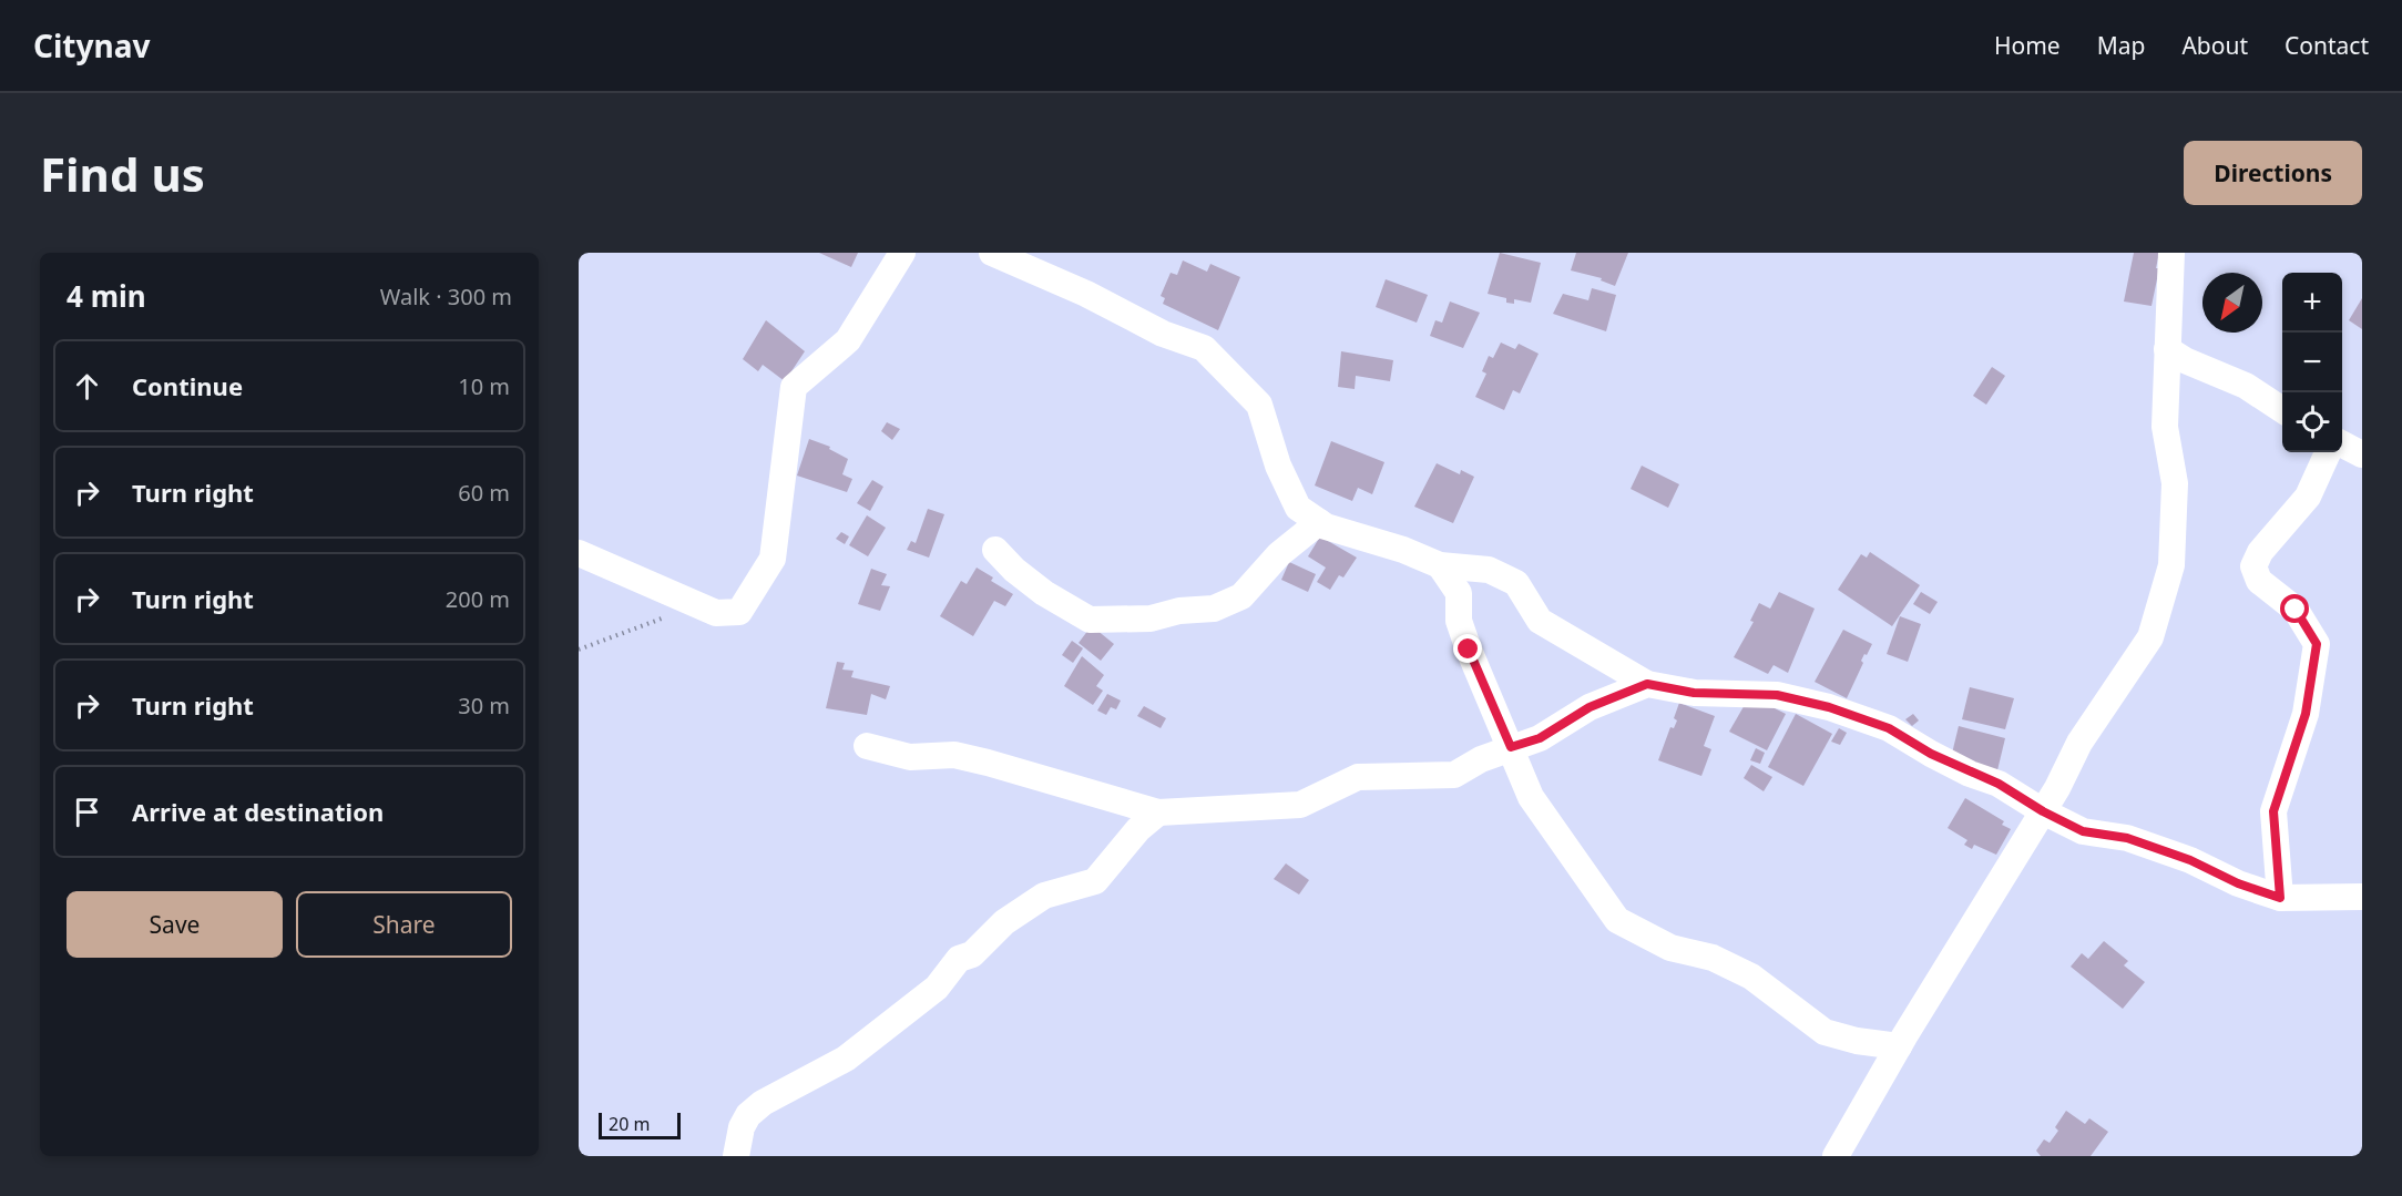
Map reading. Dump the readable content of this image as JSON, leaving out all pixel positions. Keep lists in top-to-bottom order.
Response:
{
  "scale_bar": "20 m",
  "north": "bottom left",
  "page": {
    "header": "Citynav",
    "nav": [
      "Home",
      "Map",
      "About",
      "Contact"
    ],
    "buttons": [
      "Directions",
      ["Save", "Share"]
    ],
    "title": "Find us",
    "heading": ["4 min", "Walk · 300 m"],
    "map_buttons": ["+", "−"],
    "list": [
      ["Continue", "10 m"],
      ["Turn right", "60 m"],
      ["Turn right", "200 m"],
      ["Turn right", "30 m"],
      "Arrive at destination"
    ],
    "scale": "20 m"
  }
}
